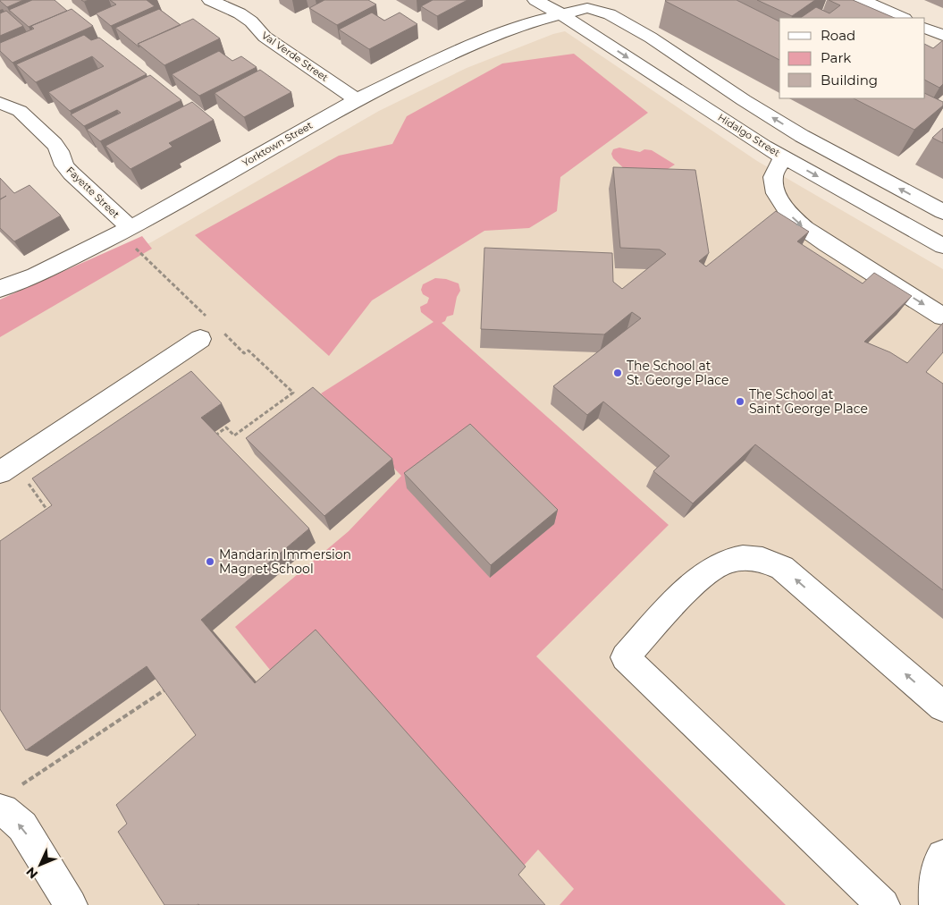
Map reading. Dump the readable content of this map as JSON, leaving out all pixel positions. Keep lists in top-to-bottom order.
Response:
{
  "streets": {
    "street": [
      "Val Verde Street",
      "Hidalgo Street",
      "Yorktown Street",
      "Fayette Street"
    ]
  },
  "crossings": [
    ["Val Verde Street", "Yorktown Street"],
    ["Hidalgo Street", "Yorktown Street"],
    ["Yorktown Street", "Fayette Street"]
  ],
  "places": ["The School at St. George Place", "The School at Saint George Place", "Mandarin Immersion Magnet School"],
  "legend": ["Road", "Park", "Building"],
  "north": "bottom left"
}
